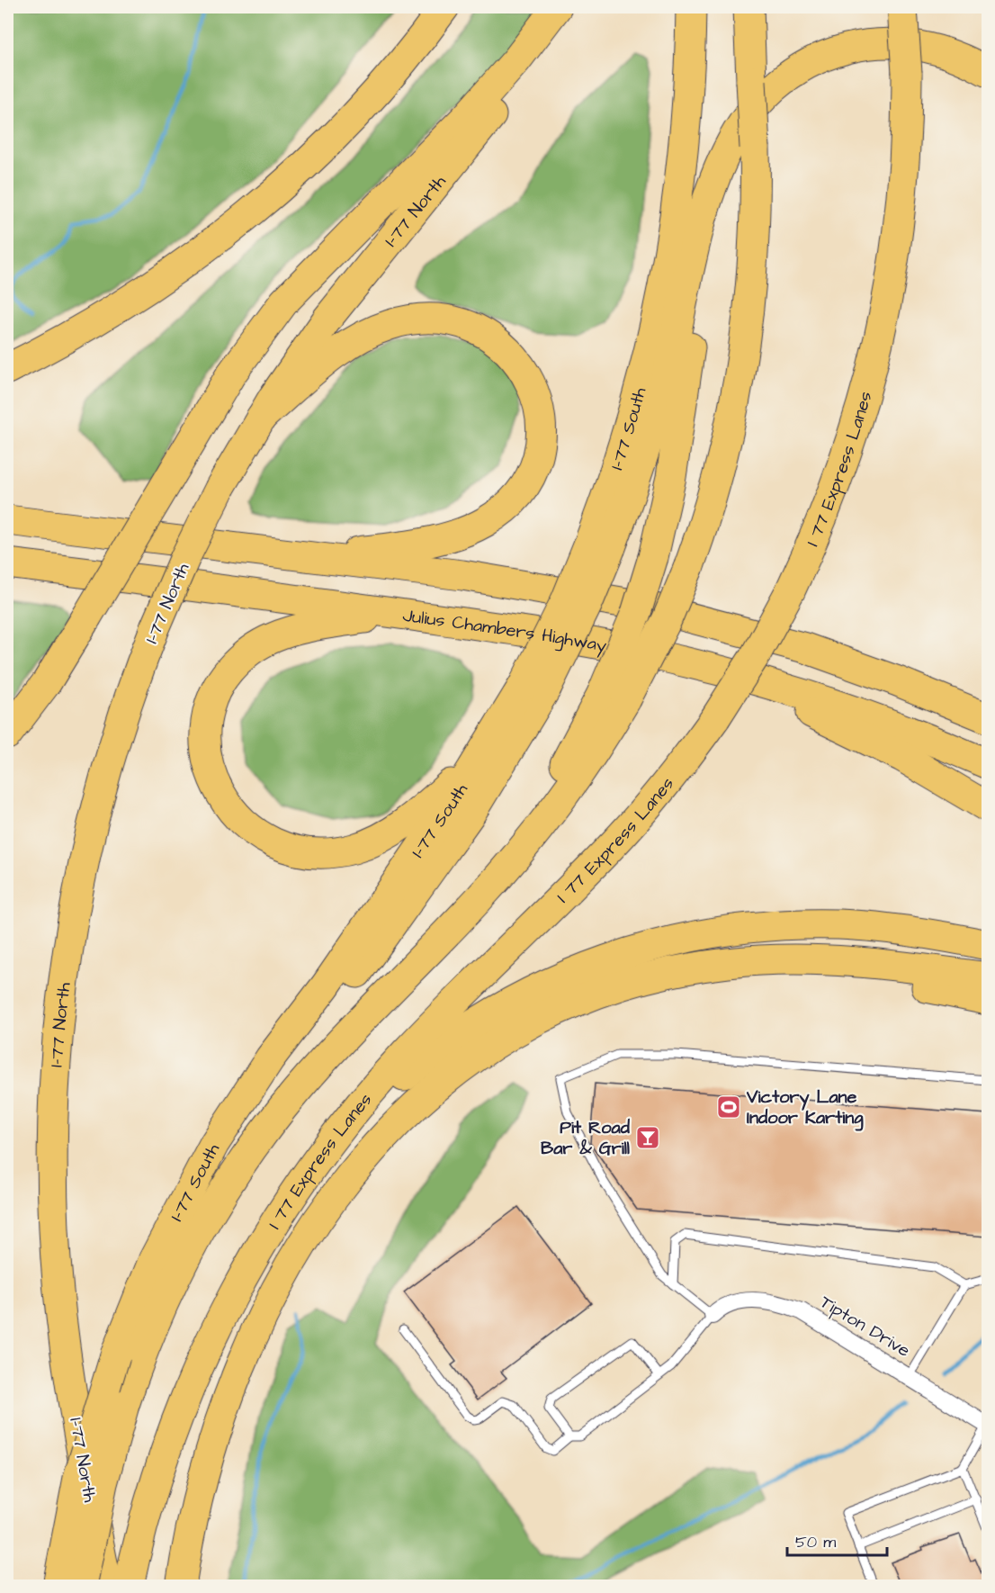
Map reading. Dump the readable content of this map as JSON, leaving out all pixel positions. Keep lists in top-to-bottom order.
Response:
{
  "streets": {
    "highway": [
      "I-77 North",
      "I-77 South",
      "I 77 Express Lanes",
      "Julius Chambers Highway"
    ],
    "street": ["Tipton Drive"]
  },
  "places": {
    "sports": ["Victory Lane Indoor Karting"],
    "bar": ["Pit Road Bar & Grill"]
  },
  "scale_bar": "50 m"
}
